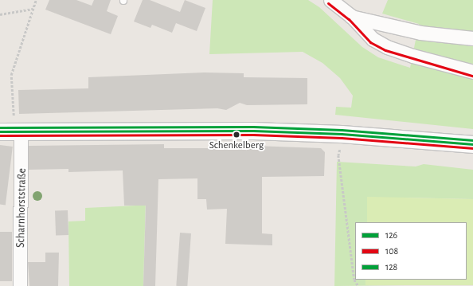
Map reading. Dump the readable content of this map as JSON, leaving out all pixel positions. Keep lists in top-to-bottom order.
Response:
{
  "streets": {
    "street": ["Scharnhorststraße"]
  },
  "places": ["Schenkelberg"],
  "lines": ["transit line 108", "transit line 128", "transit line 126"],
  "legend": ["126", "108", "128"]
}
